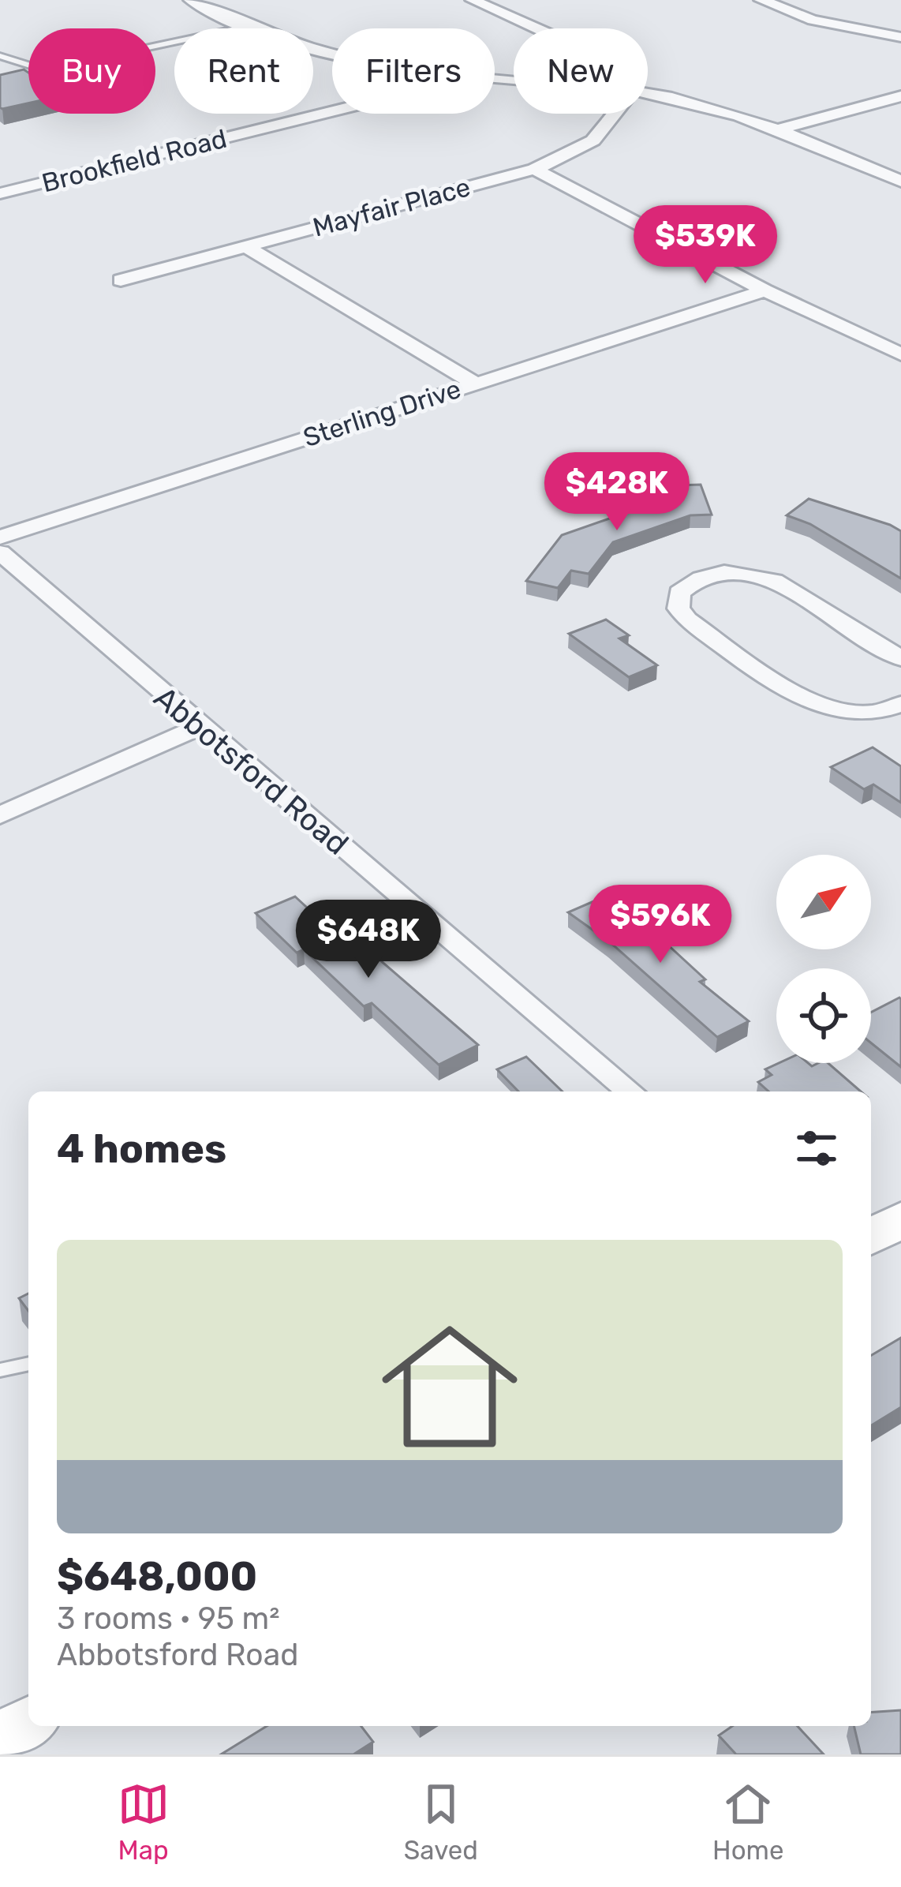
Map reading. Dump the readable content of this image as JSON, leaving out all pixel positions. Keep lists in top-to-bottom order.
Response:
{
  "streets": {
    "street": [
      "Brookfield Road",
      "Mayfair Place",
      "Sterling Drive",
      "Abbotsford Road"
    ]
  },
  "north": "top right",
  "page": {
    "chip": [
      "Buy",
      "Rent",
      "Filters",
      "New"
    ],
    "price": [
      "$539K",
      "$428K",
      "$596K",
      "$648K"
    ],
    "heading": "4 homes",
    "list": [
      {
        "name": "$648,000",
        "note": "3 rooms · 95 m² · Abbotsford Road"
      }
    ],
    "tabs": ["Map", "Saved", "Home"]
  }
}
